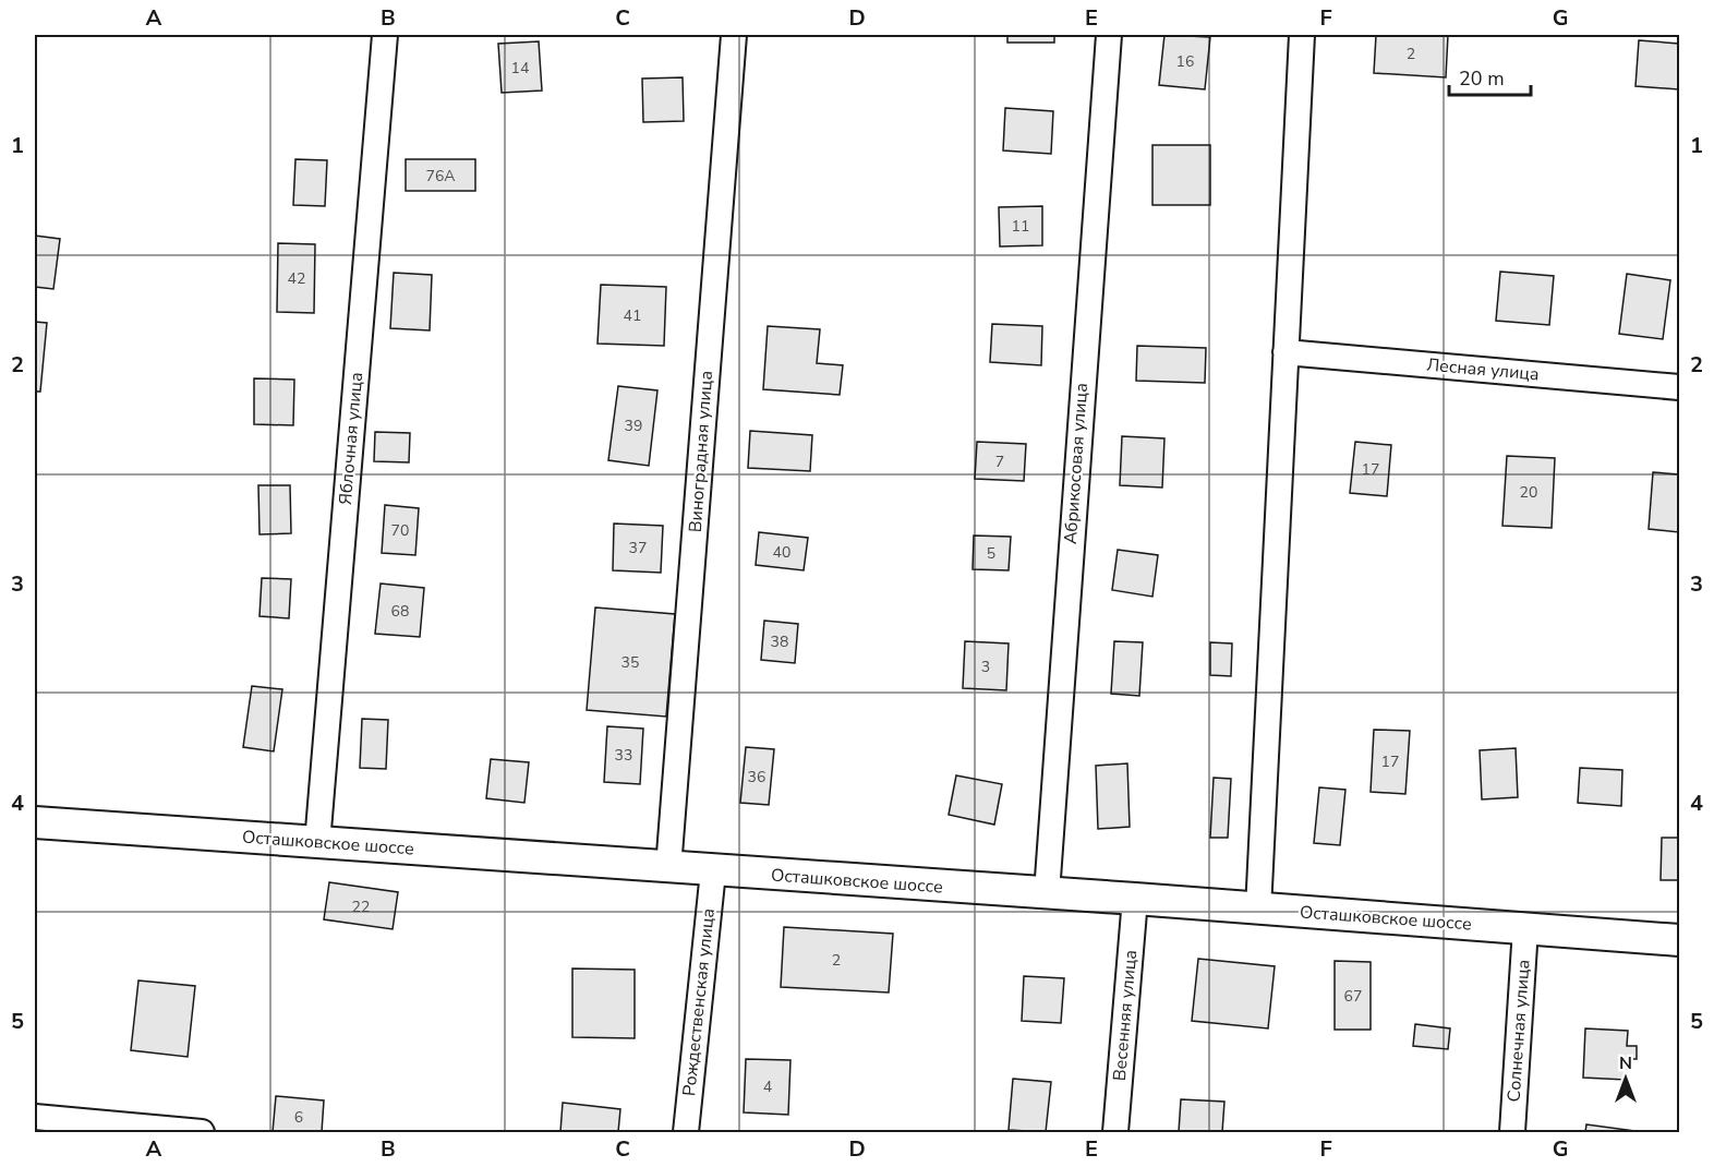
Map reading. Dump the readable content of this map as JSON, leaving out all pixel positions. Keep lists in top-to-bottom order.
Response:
{
  "streets": {
    "street": [
      "Лесная улица",
      "Яблочная улица",
      "Виноградная улица",
      "Абрикосовая улица",
      "Осташковское шоссе",
      "Рождественская улица",
      "Весенняя улица",
      "Солнечная улица"
    ]
  },
  "crossings": [
    ["Яблочная улица", "Осташковское шоссе"],
    ["Виноградная улица", "Осташковское шоссе"],
    ["Абрикосовая улица", "Осташковское шоссе"],
    ["Осташковское шоссе", "Рождественская улица"],
    ["Осташковское шоссе", "Весенняя улица"],
    ["Осташковское шоссе", "Солнечная улица"]
  ],
  "house_numbers": [
    "2",
    "16",
    "14",
    "76А",
    "11",
    "42",
    "41",
    "39",
    "7",
    "17",
    "20",
    "70",
    "37",
    "40",
    "5",
    "68",
    "38",
    "35",
    "3",
    "33",
    "17",
    "36",
    "22",
    "2",
    "67",
    "4",
    "6"
  ],
  "scale_bar": "20 m",
  "north": "top",
  "grid": {
    "columns": [
      "A",
      "B",
      "C",
      "D",
      "E",
      "F",
      "G"
    ],
    "rows": [
      "1",
      "2",
      "3",
      "4",
      "5"
    ]
  }
}
